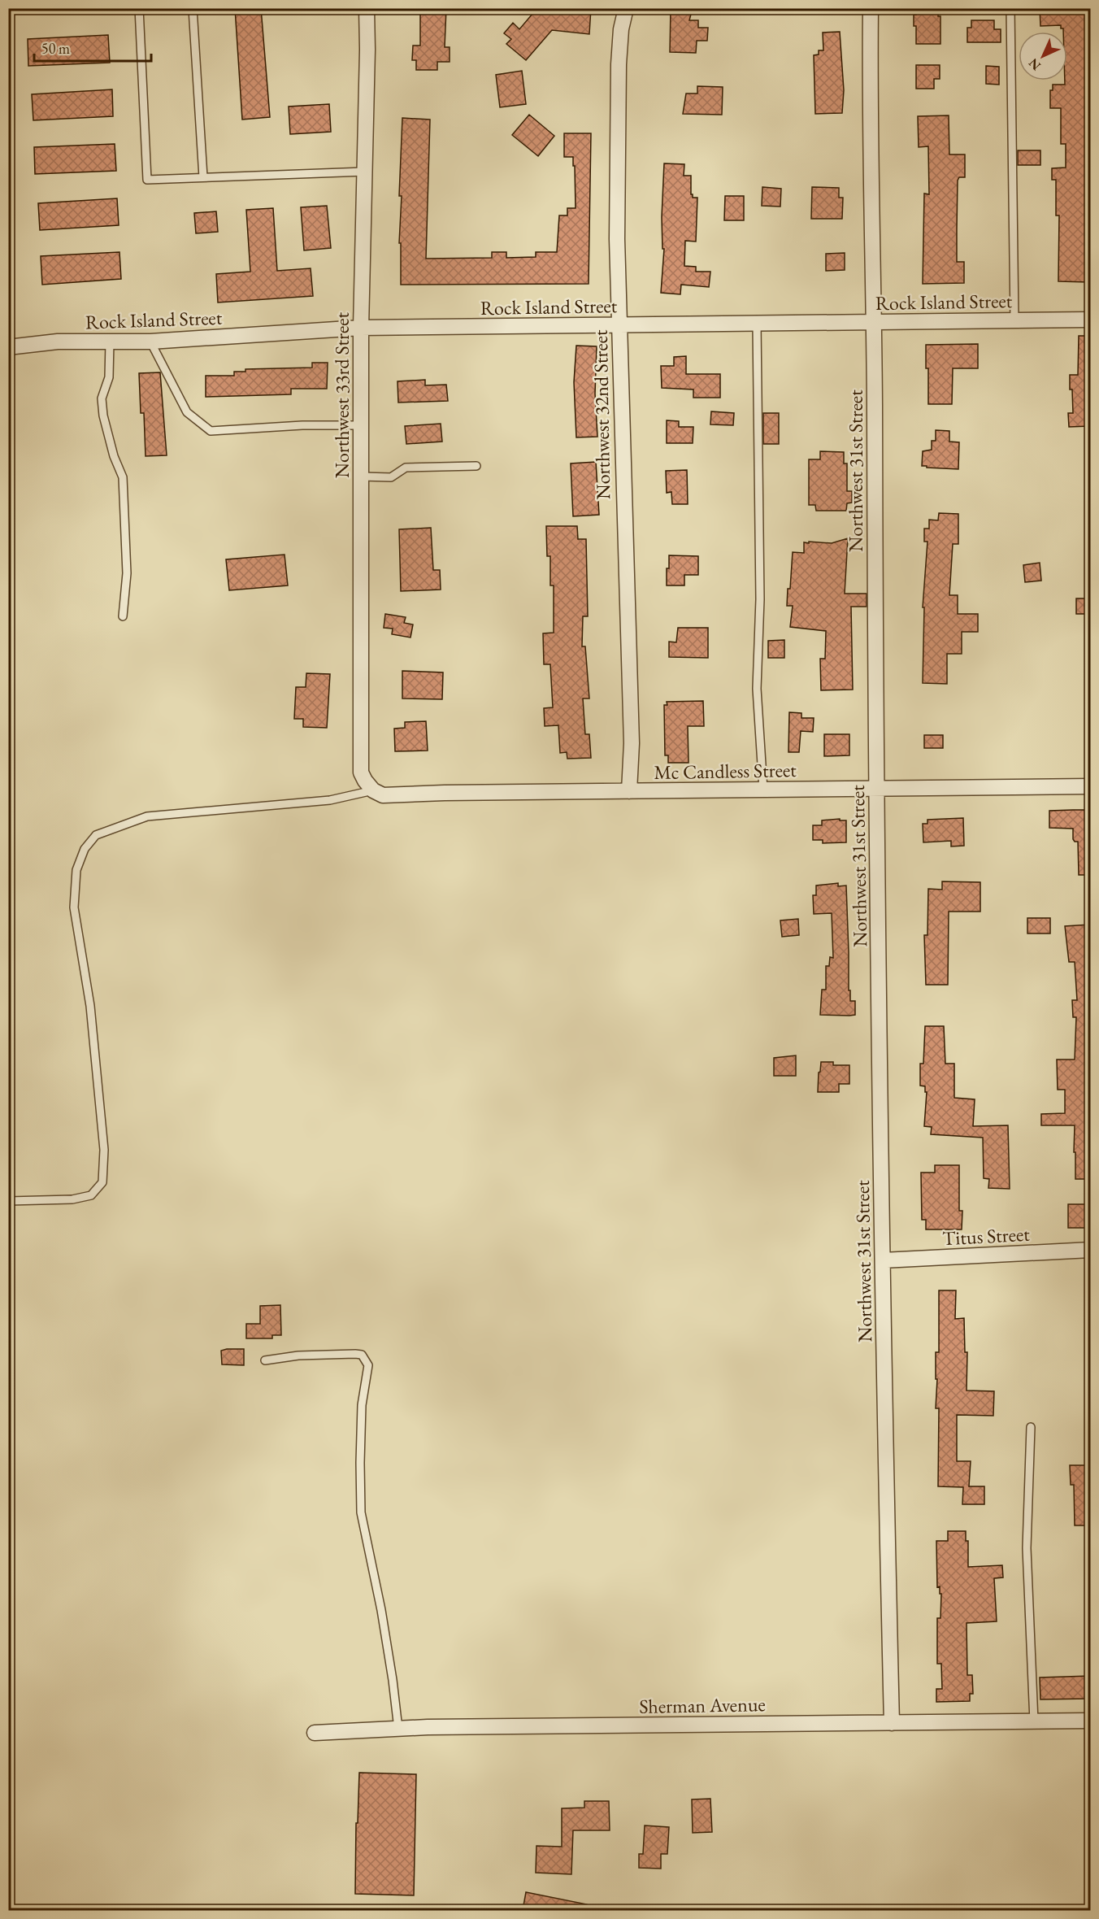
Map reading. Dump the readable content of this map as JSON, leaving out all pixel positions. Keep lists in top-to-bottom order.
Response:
{
  "streets": {
    "street": [
      "Rock Island Street",
      "Northwest 33rd Street",
      "Northwest 32nd Street",
      "Northwest 31st Street",
      "Mc Candless Street",
      "Titus Street",
      "Sherman Avenue"
    ]
  },
  "crossings": [
    ["Rock Island Street", "Northwest 33rd Street"],
    ["Rock Island Street", "Northwest 32nd Street"],
    ["Rock Island Street", "Northwest 31st Street"],
    ["Northwest 33rd Street", "Mc Candless Street"],
    ["Northwest 32nd Street", "Mc Candless Street"],
    ["Northwest 31st Street", "Mc Candless Street"],
    ["Northwest 31st Street", "Titus Street"],
    ["Northwest 31st Street", "Sherman Avenue"]
  ],
  "scale_bar": "50 m",
  "north": "bottom left"
}
